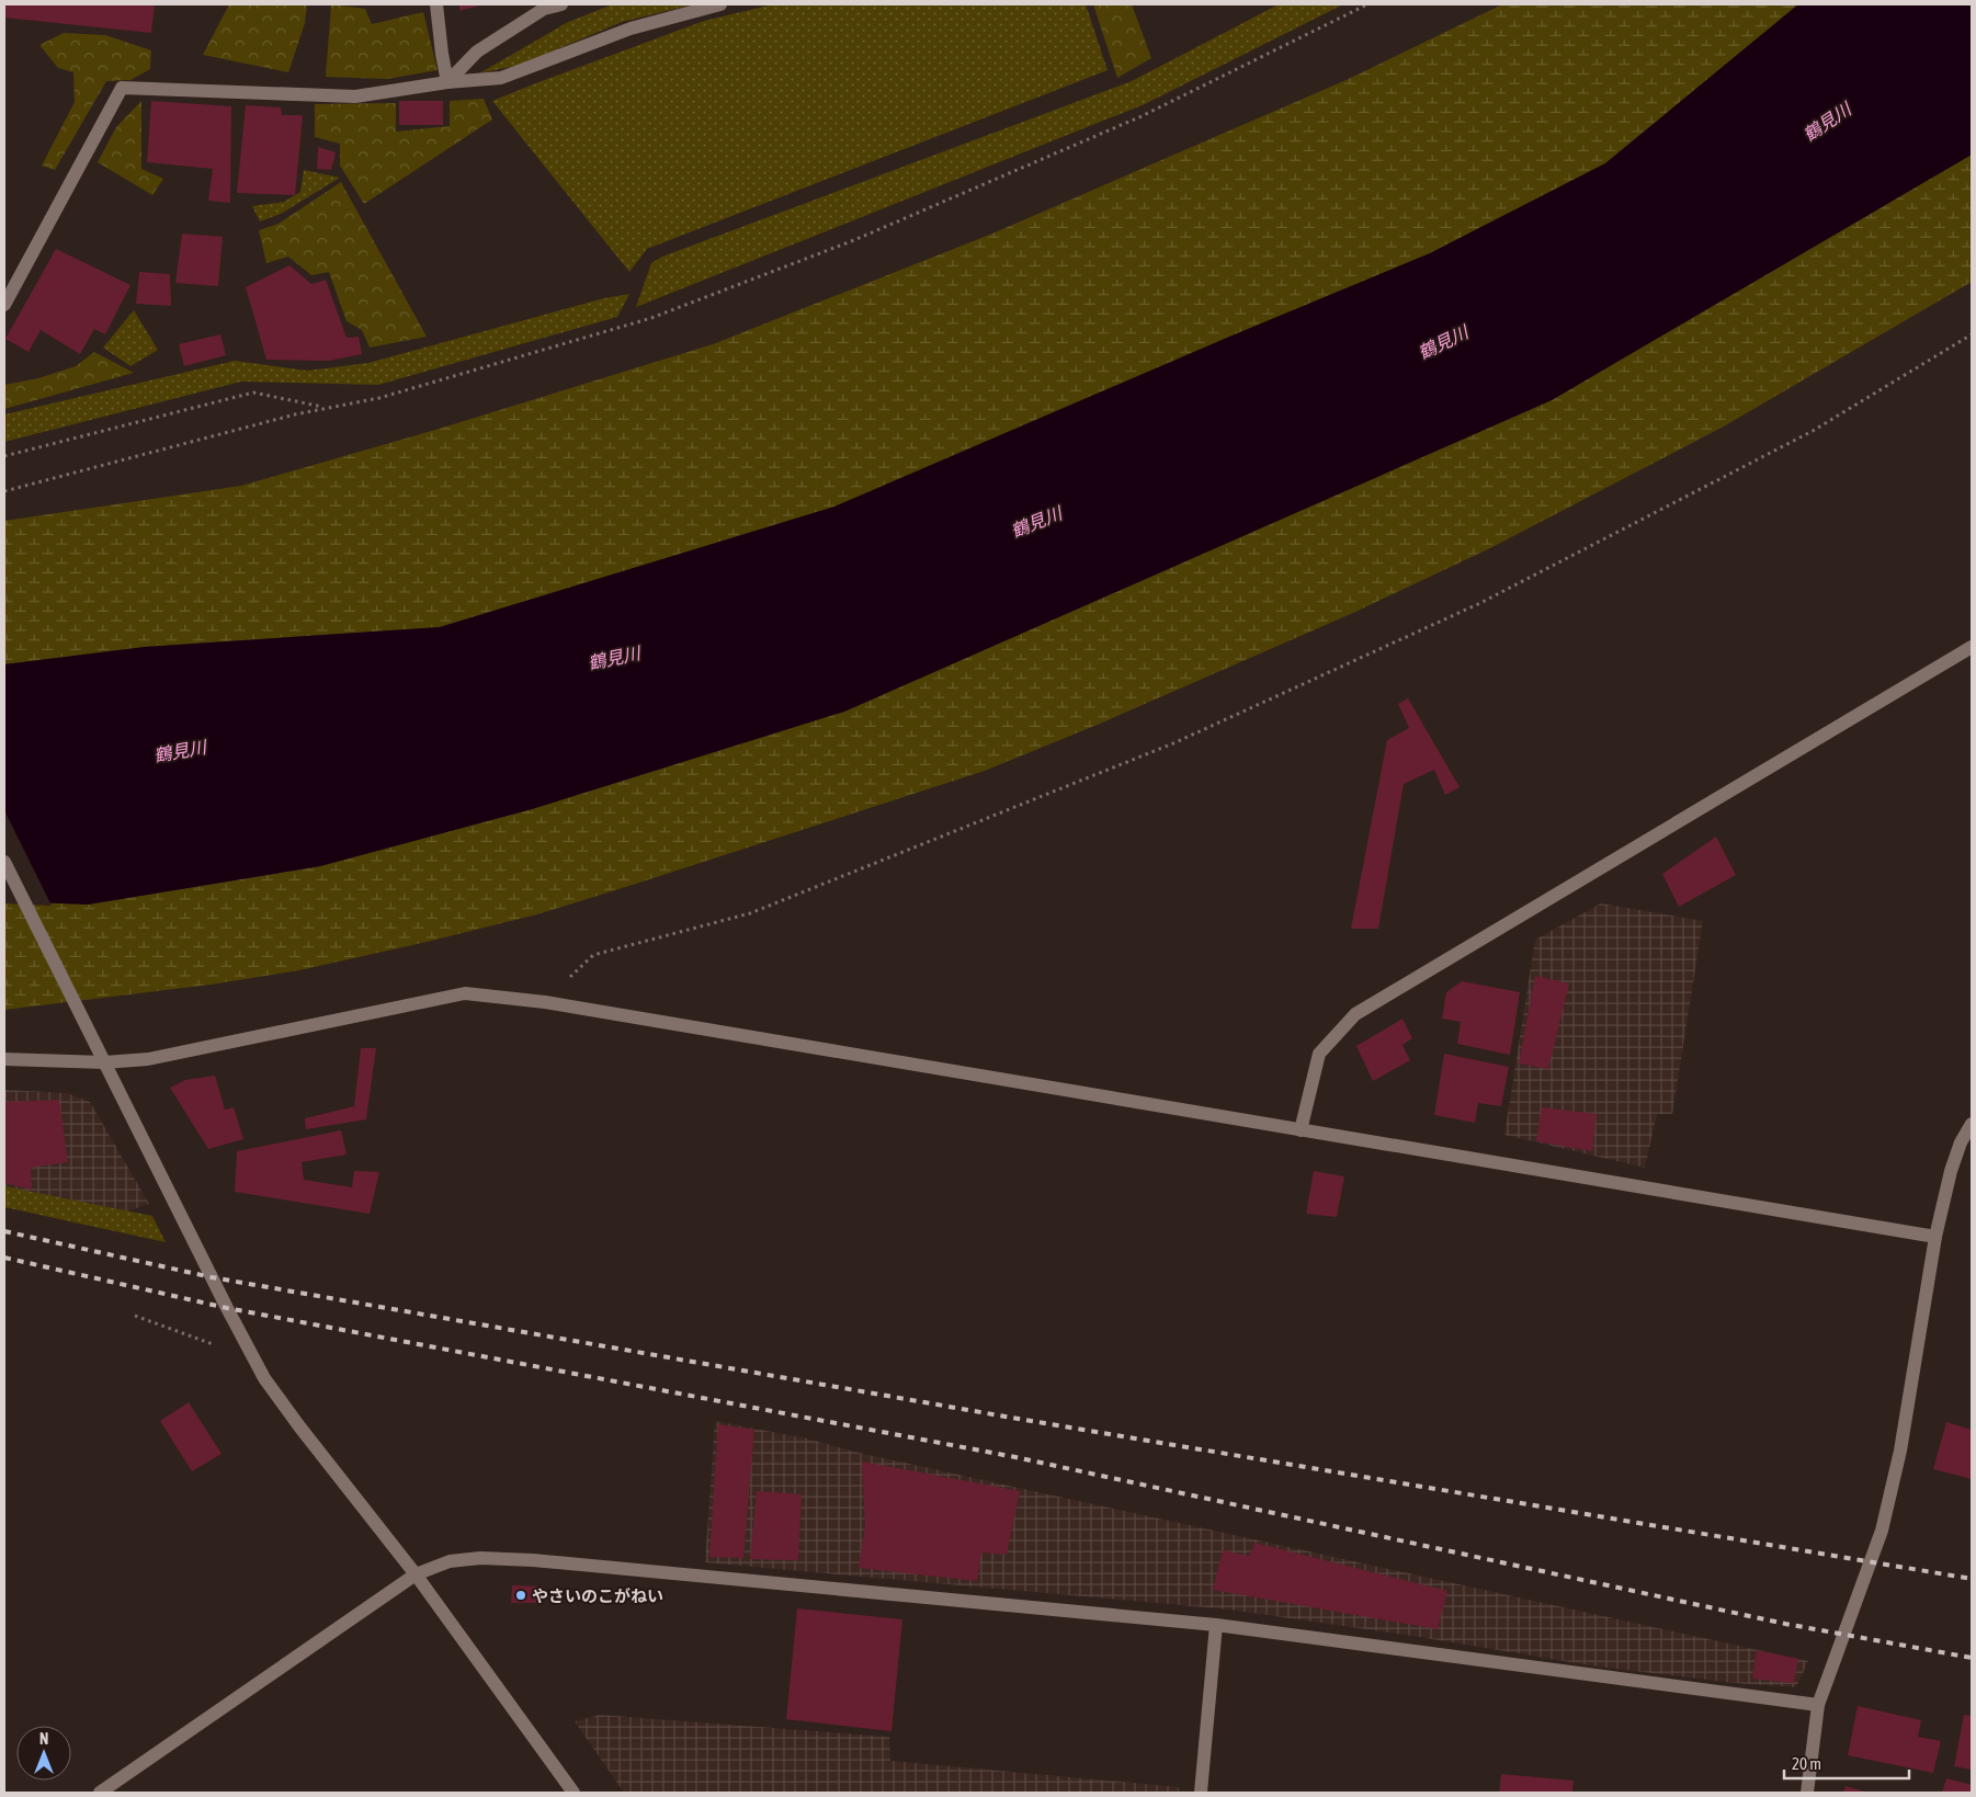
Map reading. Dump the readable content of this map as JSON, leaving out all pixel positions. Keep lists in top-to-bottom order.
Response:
{
  "water": ["鶴見川"],
  "places": ["やさいのこがねい"],
  "scale_bar": "20 m",
  "north": "top"
}
